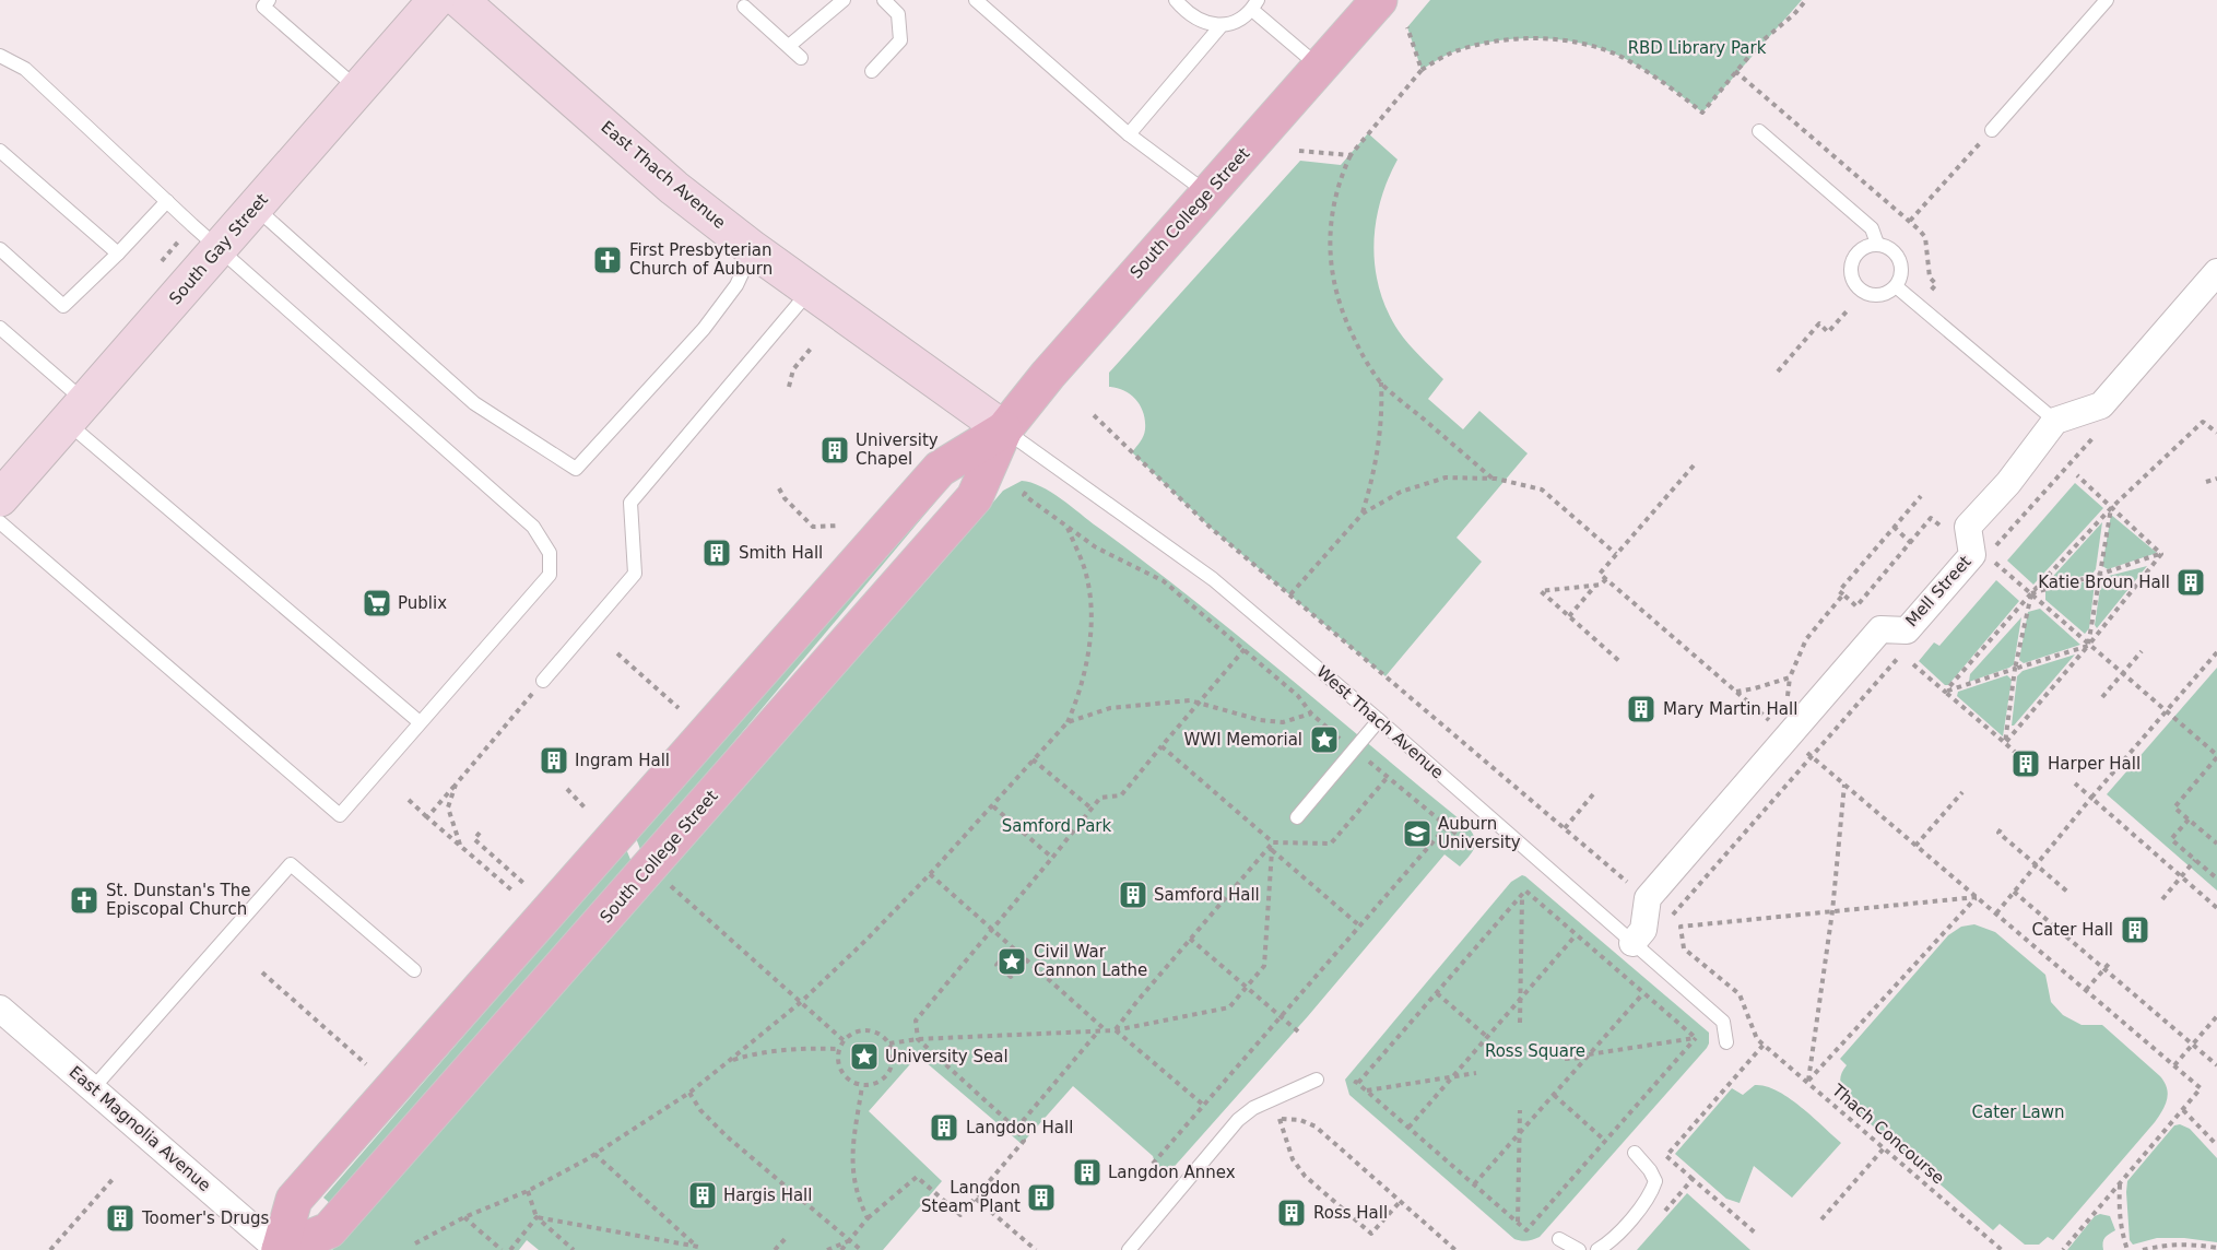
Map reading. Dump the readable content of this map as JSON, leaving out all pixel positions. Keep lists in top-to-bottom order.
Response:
{
  "streets": {
    "main road": ["South College Street"],
    "street": [
      "East Thach Avenue",
      "South Gay Street",
      "Mell Street",
      "East Magnolia Avenue"
    ],
    "lane": ["West Thach Avenue"],
    "path": ["Thach Concourse"]
  },
  "crossings": [
    ["East Thach Avenue", "South College Street"],
    ["East Thach Avenue", "West Thach Avenue"],
    ["South College Street", "West Thach Avenue"],
    ["South College Street", "East Magnolia Avenue"],
    ["Mell Street", "West Thach Avenue"]
  ],
  "parks": [
    "RBD Library Park",
    "Samford Park",
    "Ross Square",
    "Cater Lawn"
  ],
  "places": {
    "church": ["First Presbyterian Church of Auburn", "St. Dunstan's The Episcopal Church"],
    "building": [
      "University Chapel",
      "Smith Hall",
      "Katie Broun Hall",
      "Mary Martin Hall",
      "Ingram Hall",
      "Harper Hall",
      "Samford Hall",
      "Cater Hall",
      "Langdon Hall",
      "Langdon Annex",
      "Hargis Hall",
      "Langdon Steam Plant",
      "Ross Hall",
      "Toomer's Drugs"
    ],
    "supermarket": ["Publix"],
    "place": ["WWI Memorial", "Civil War Cannon Lathe", "University Seal"],
    "school or university": ["Auburn University"]
  }
}
